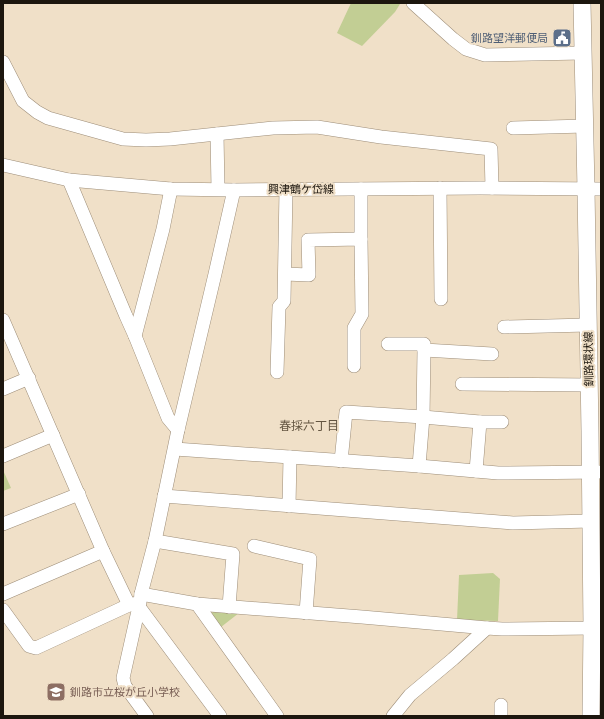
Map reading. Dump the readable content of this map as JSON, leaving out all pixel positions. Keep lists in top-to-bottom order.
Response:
{
  "streets": {
    "main road": ["釧路環状線"],
    "street": ["興津鶴ケ岱線"]
  },
  "crossings": [
    ["興津鶴ケ岱線", "釧路環状線"]
  ],
  "districts": ["春採六丁目"],
  "places": {
    "public building": ["釧路望洋郵便局"],
    "school or university": ["釧路市立桜が丘小学校"]
  }
}
